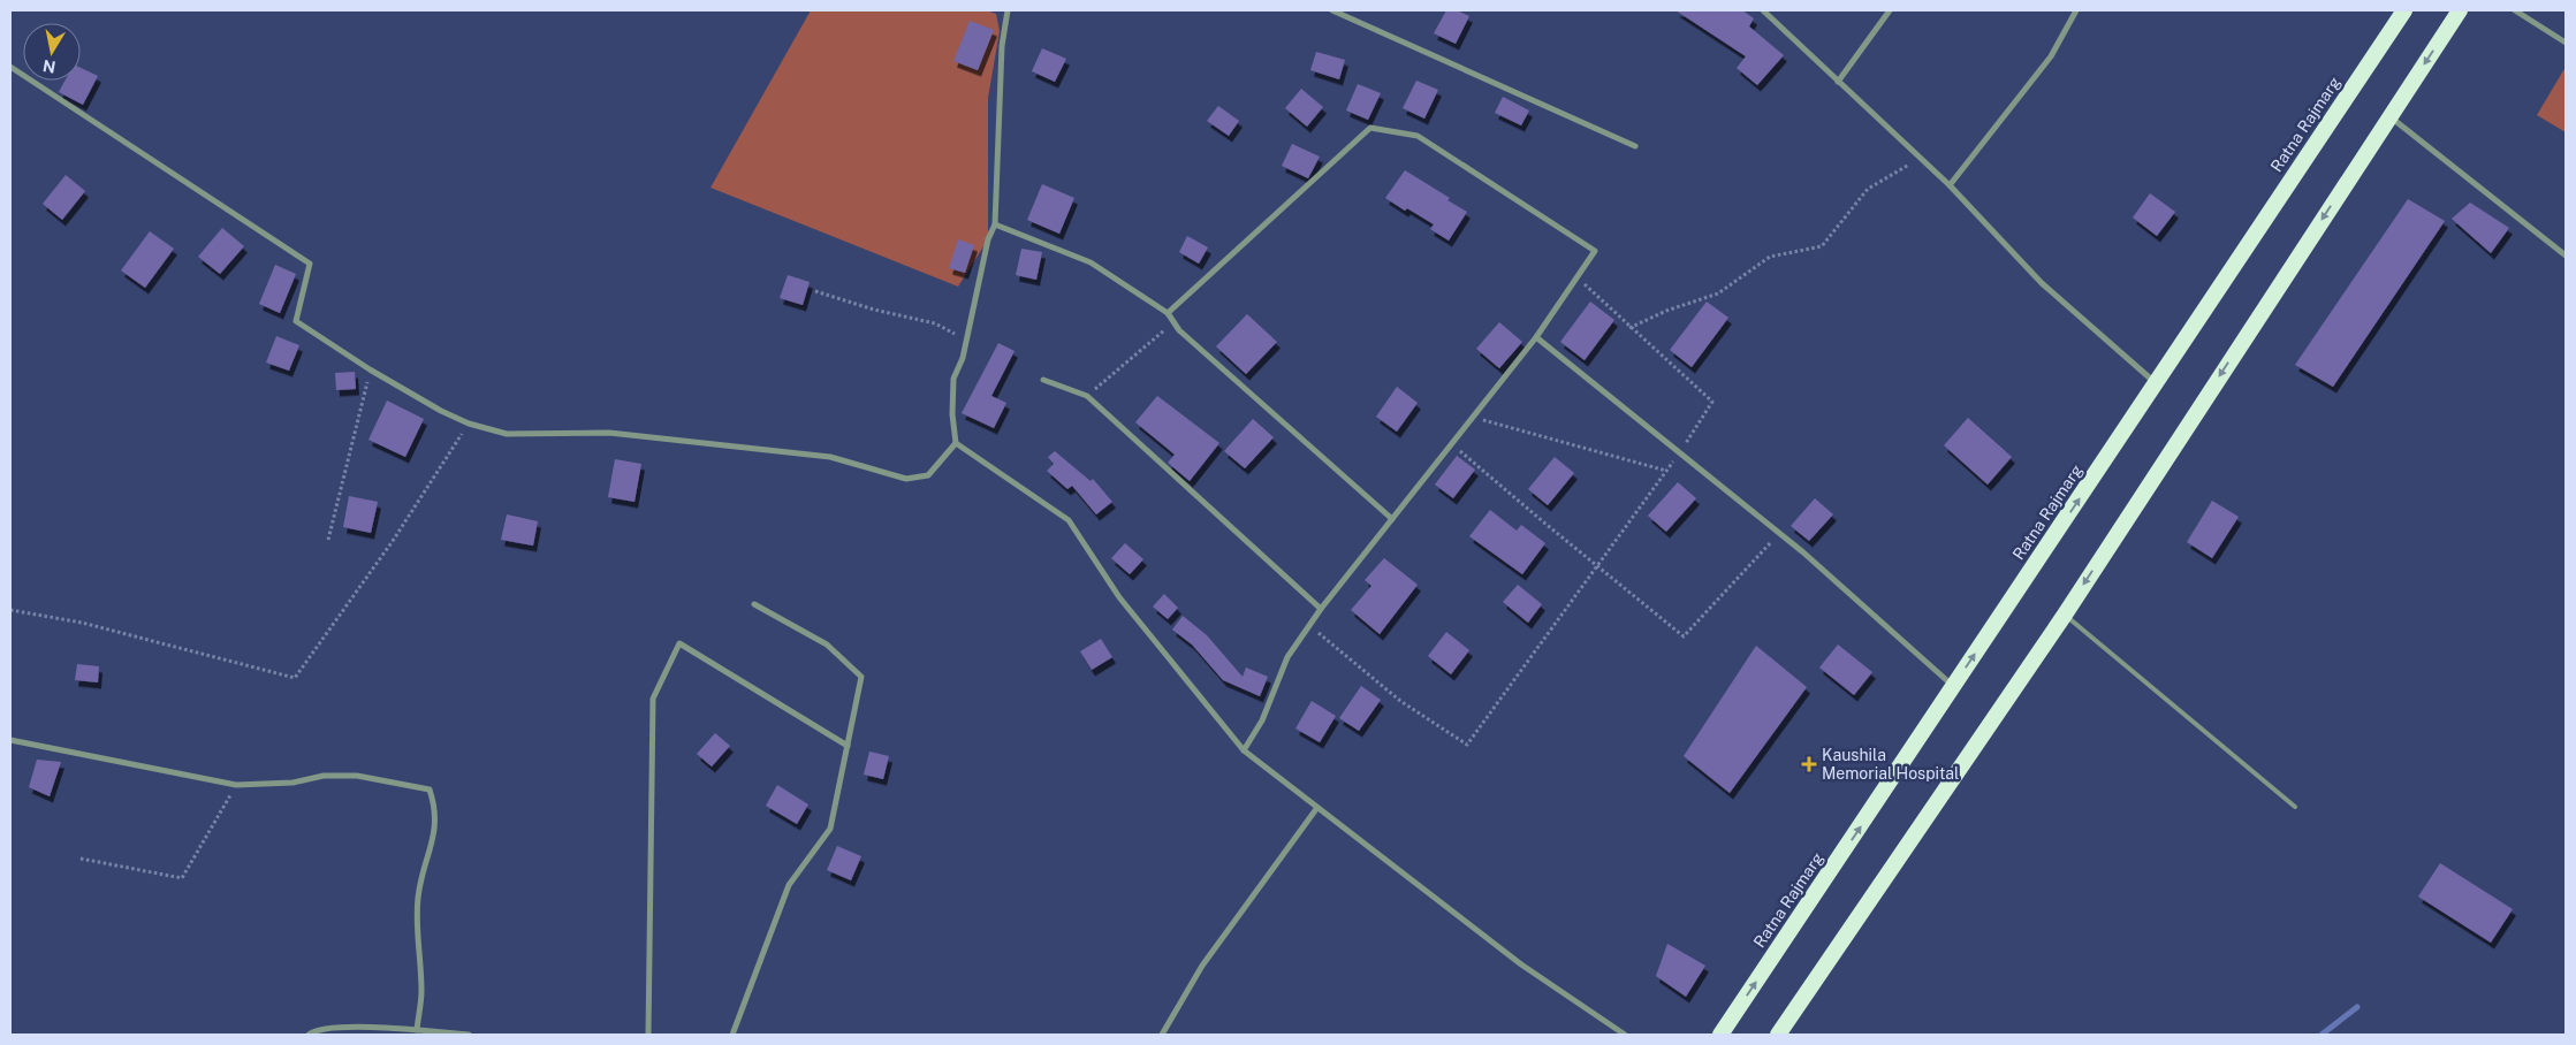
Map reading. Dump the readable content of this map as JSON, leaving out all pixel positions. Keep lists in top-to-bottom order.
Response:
{
  "streets": {
    "highway": ["Ratna Rajmarg"]
  },
  "places": {
    "health": ["Kaushila Memorial Hospital"]
  },
  "north": "bottom"
}
